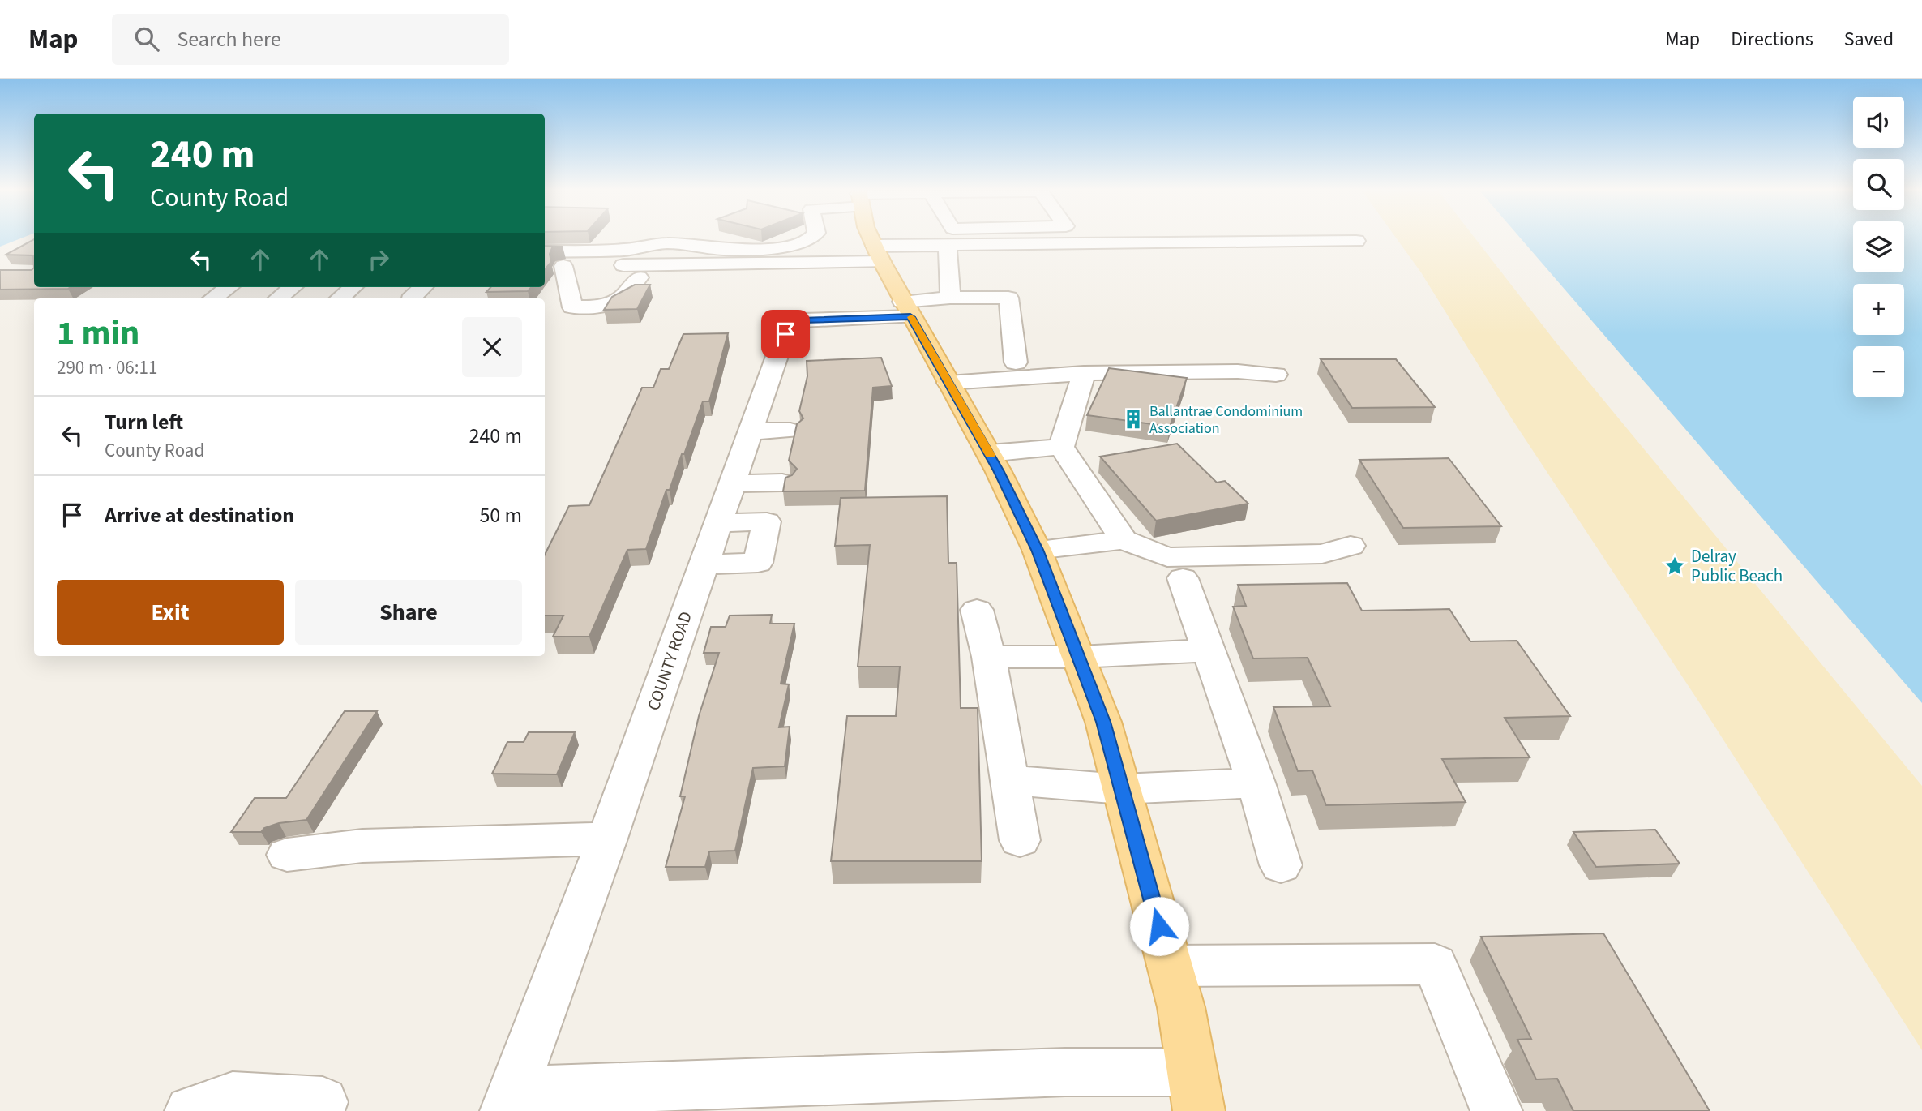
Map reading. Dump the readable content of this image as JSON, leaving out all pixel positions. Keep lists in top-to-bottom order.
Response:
{
  "streets": {
    "street": ["COUNTY ROAD"]
  },
  "places": {
    "building": ["Ballantrae Condominium Association"],
    "place": ["Delray Public Beach"]
  },
  "page": {
    "header": "Map",
    "search": "Search here",
    "nav": ["Map", "Directions", "Saved"],
    "map_buttons": ["+", "−"],
    "turn": ["240 m", "County Road"],
    "heading": ["1 min", "290 m · 06:11"],
    "list": [
      {
        "name": "Turn left",
        "note": "County Road",
        "value": "240 m"
      },
      {
        "name": "Arrive at destination",
        "value": "50 m"
      }
    ],
    "buttons": ["Exit", "Share"]
  }
}
